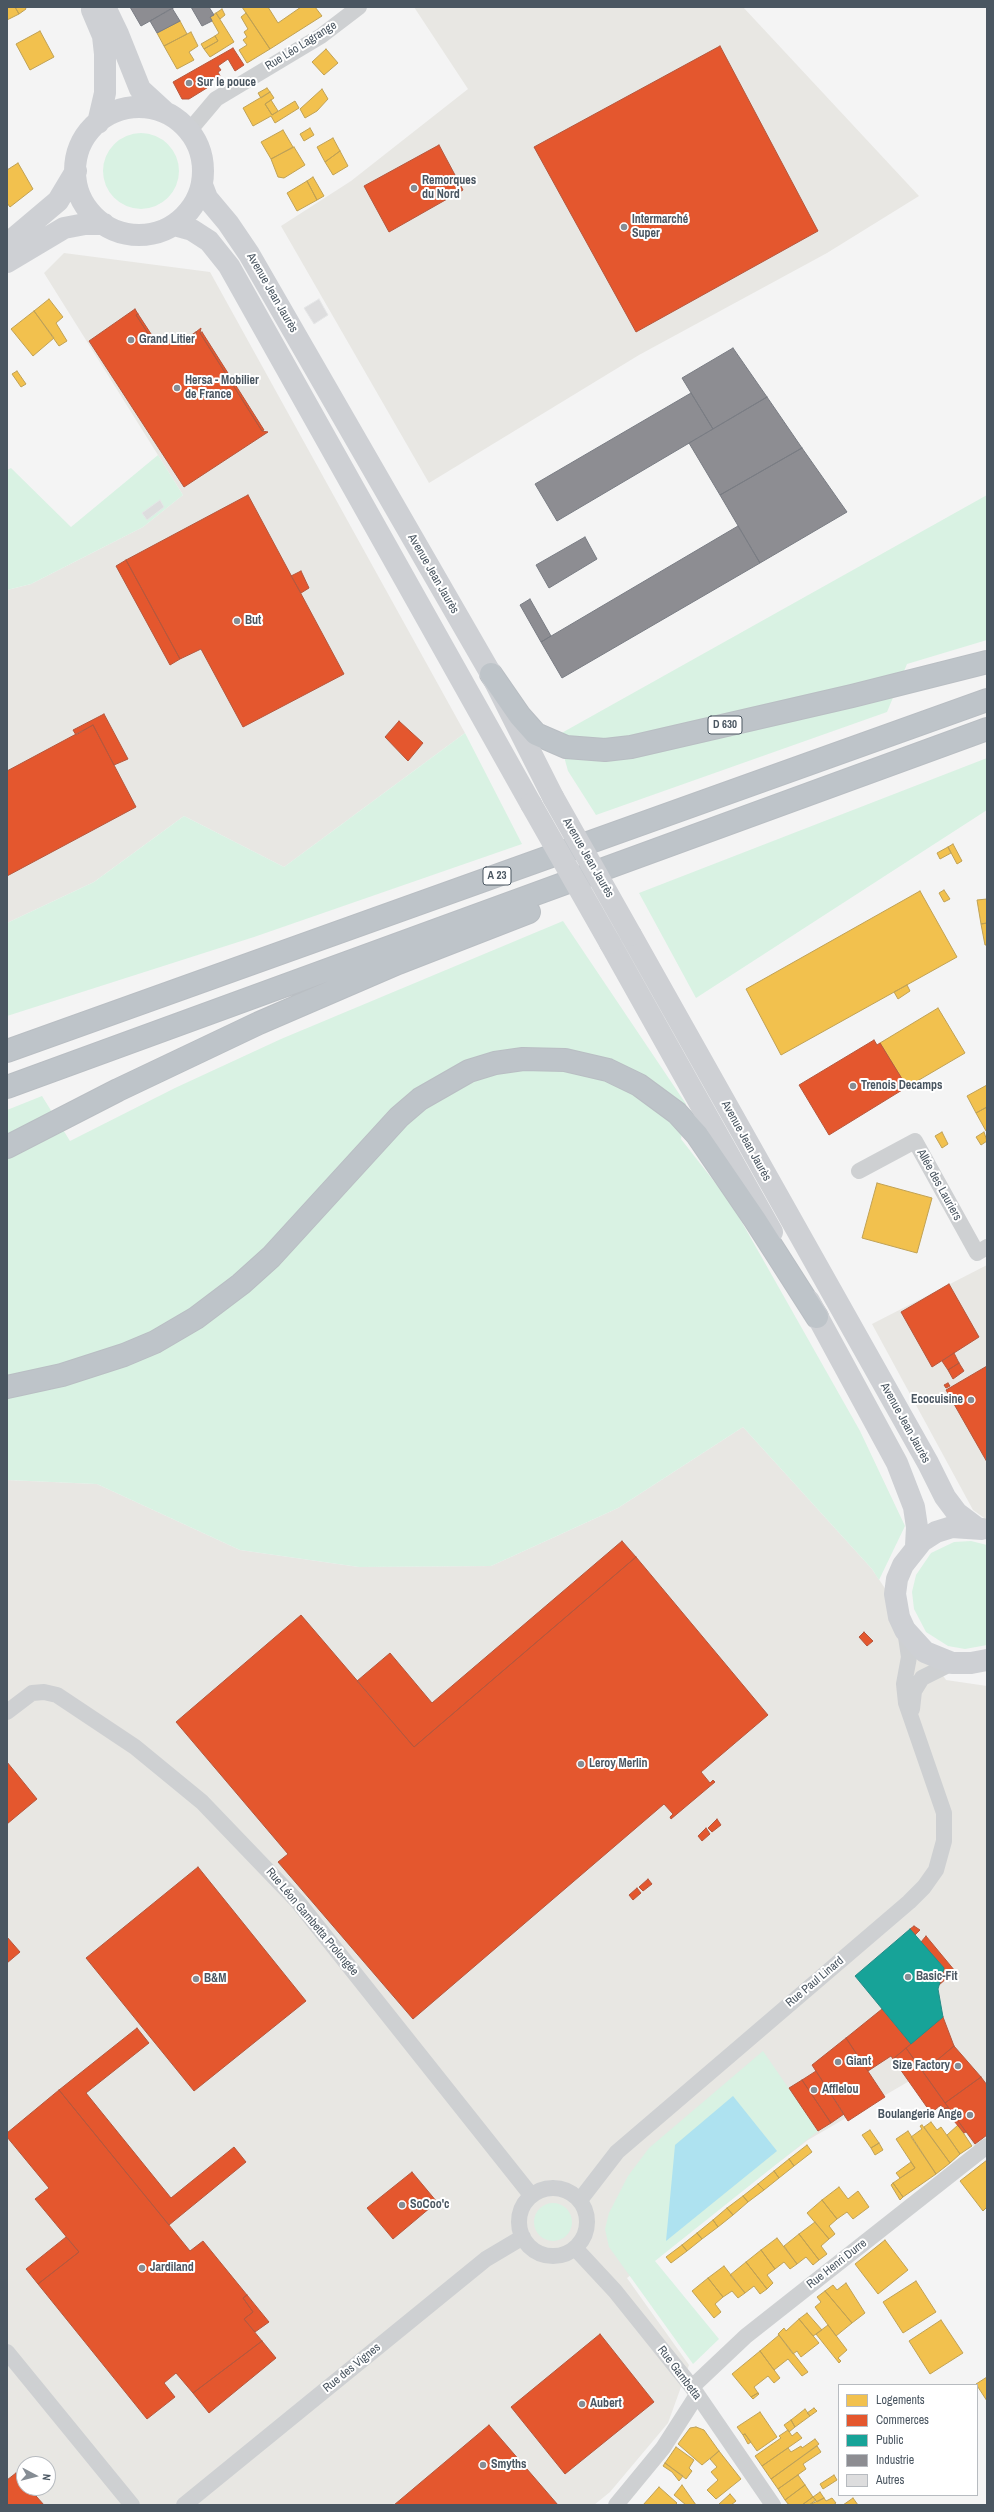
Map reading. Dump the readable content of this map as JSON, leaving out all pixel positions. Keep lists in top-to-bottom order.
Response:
{
  "streets": {
    "highway": ["D 630", "A 23"],
    "main road": ["Avenue Jean Jaurès"],
    "street": [
      "Rue Léo Lagrange",
      "Allée des Lauriers",
      "Rue Léon Gambetta Prolongée",
      "Rue Paul Linard",
      "Rue Henri Durre",
      "Rue des Vignes",
      "Rue Gambetta"
    ]
  },
  "crossings": [
    ["Rue Léo Lagrange", "Avenue Jean Jaurès"],
    ["Avenue Jean Jaurès", "D 630"],
    ["Rue Léon Gambetta Prolongée", "Rue Paul Linard"],
    ["Rue Léon Gambetta Prolongée", "Rue des Vignes"],
    ["Rue Léon Gambetta Prolongée", "Rue Gambetta"],
    ["Rue Paul Linard", "Rue des Vignes"],
    ["Rue Paul Linard", "Rue Gambetta"],
    ["Rue Henri Durre", "Rue Gambetta"],
    ["Rue des Vignes", "Rue Gambetta"]
  ],
  "places": [
    "Sur le pouce",
    "Remorques du Nord",
    "Intermarché Super",
    "Grand Litier",
    "Hersa - Mobilier de France",
    "But",
    "Trenois Decamps",
    "Ecocuisine",
    "Leroy Merlin",
    "Basic-Fit",
    "B&M",
    "Giant",
    "Size Factory",
    "Afflelou",
    "Boulangerie Ange",
    "SoCoo'c",
    "Jardiland",
    "Aubert",
    "Smyths"
  ],
  "legend": [
    "Logements",
    "Commerces",
    "Public",
    "Industrie",
    "Autres"
  ],
  "north": "right"
}
